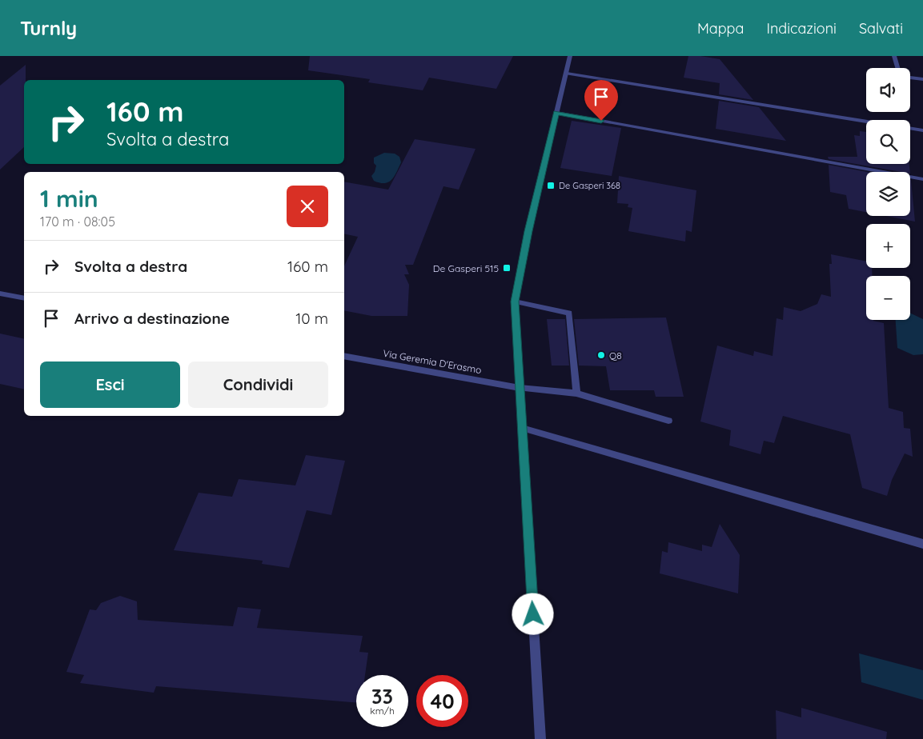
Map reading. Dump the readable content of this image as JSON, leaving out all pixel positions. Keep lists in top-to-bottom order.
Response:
{
  "streets": {
    "street": ["Via Geremia D'Erasmo"]
  },
  "places": {
    "transit": ["De Gasperi 368", "De Gasperi 515"],
    "other": ["Q8"]
  },
  "page": {
    "header": "Turnly",
    "nav": ["Mappa", "Indicazioni", "Salvati"],
    "map_buttons": ["+", "−"],
    "turn": ["160 m", "Svolta a destra"],
    "heading": ["1 min", "170 m · 08:05"],
    "list": [
      {
        "name": "Svolta a destra",
        "value": "160 m"
      },
      {
        "name": "Arrivo a destinazione",
        "value": "10 m"
      }
    ],
    "buttons": ["Esci", "Condividi"],
    "speed": "33 km/h",
    "limit": "40"
  }
}
